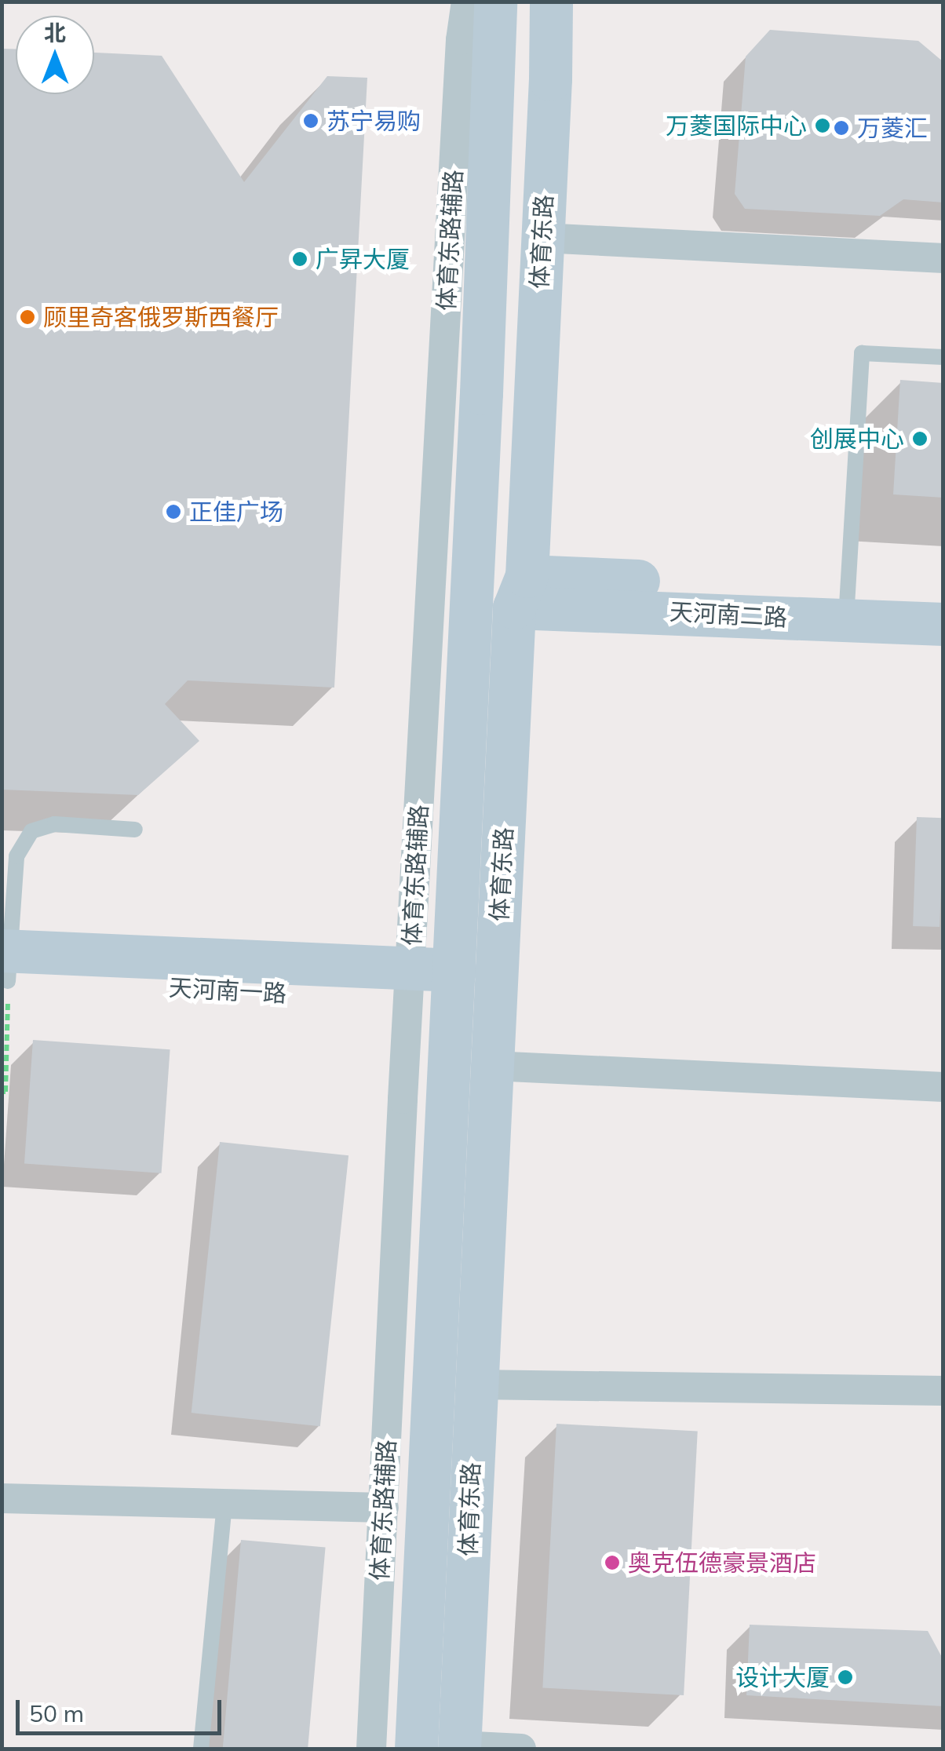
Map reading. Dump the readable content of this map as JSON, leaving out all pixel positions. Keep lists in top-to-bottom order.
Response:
{
  "streets": {
    "main road": ["体育东路", "天河南二路", "天河南一路"],
    "street": ["体育东路辅路"]
  },
  "crossings": [
    ["体育东路辅路", "天河南一路"],
    ["体育东路", "天河南二路"],
    ["体育东路", "天河南一路"]
  ],
  "places": [
    "苏宁易购",
    "万菱国际中心",
    "万菱汇",
    "广昇大厦",
    "顾里奇客俄罗斯西餐厅",
    "创展中心",
    "正佳广场",
    "奥克伍德豪景酒店",
    "设计大厦"
  ],
  "scale_bar": "50 m",
  "north": "top"
}
